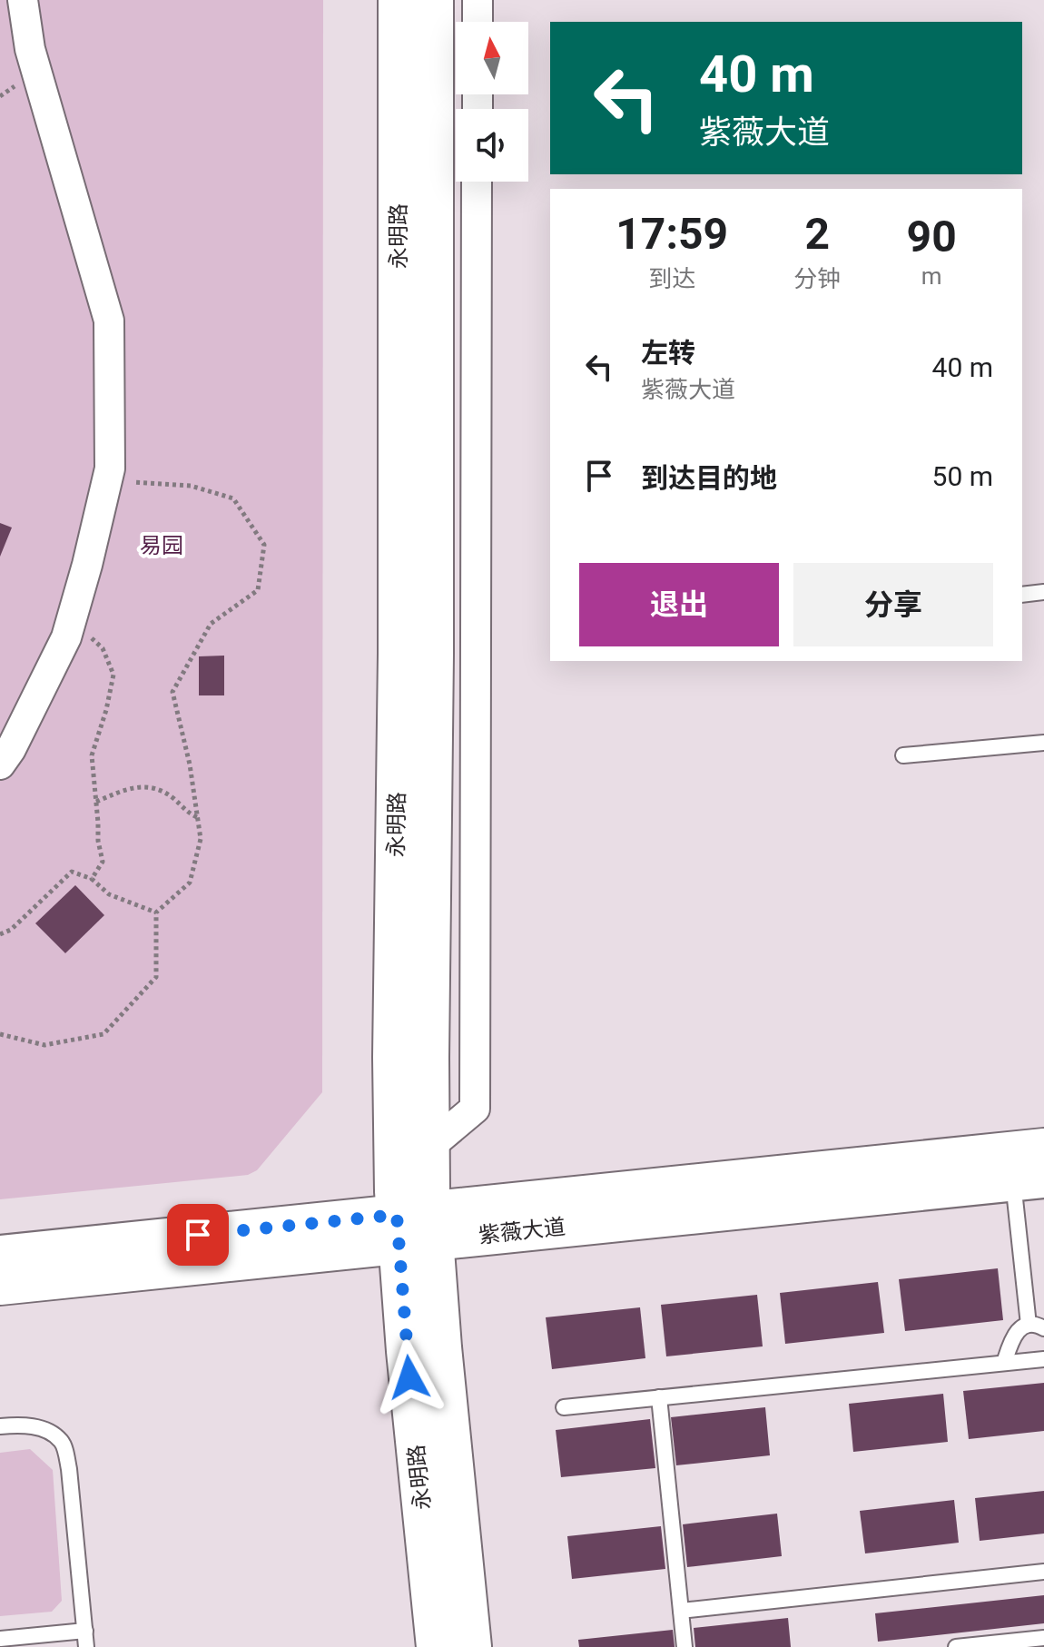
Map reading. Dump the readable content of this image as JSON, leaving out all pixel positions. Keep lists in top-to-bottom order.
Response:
{
  "streets": {
    "street": ["永明路", "紫薇大道"]
  },
  "crossings": [
    ["永明路", "紫薇大道"]
  ],
  "parks": ["易园"],
  "north": "top",
  "page": {
    "turn": ["40 m", "紫薇大道"],
    "eta": [
      "17:59",
      "到达",
      "2",
      "分钟",
      "90",
      "m"
    ],
    "list": [
      {
        "name": "左转",
        "note": "紫薇大道",
        "value": "40 m"
      },
      {
        "name": "到达目的地",
        "value": "50 m"
      }
    ],
    "buttons": ["退出", "分享"]
  }
}
